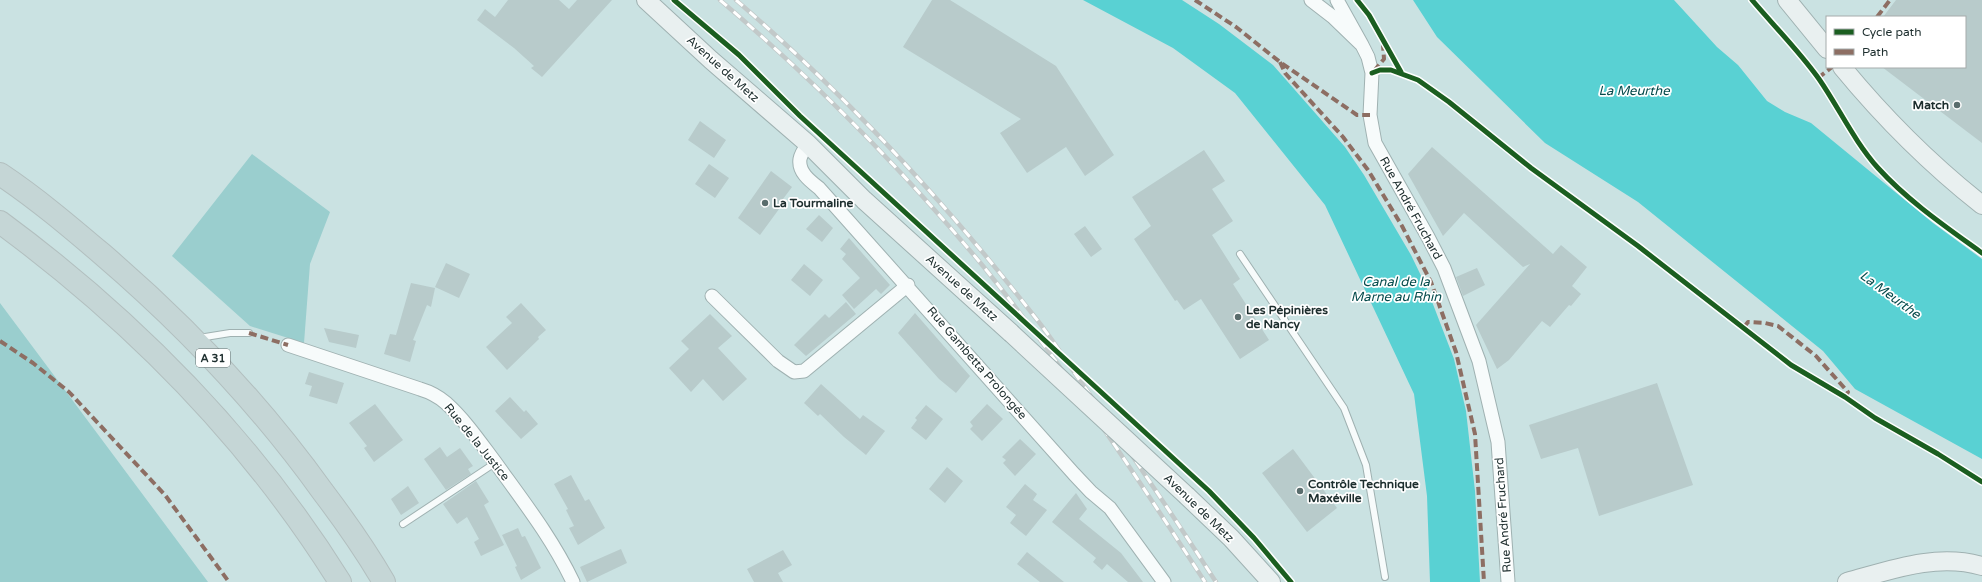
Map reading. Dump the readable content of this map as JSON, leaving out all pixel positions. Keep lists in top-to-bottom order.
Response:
{
  "streets": {
    "highway": ["A 31"],
    "main road": ["Avenue de Metz"],
    "street": ["Rue André Fruchard", "Rue Gambetta Prolongée", "Rue de la Justice"]
  },
  "crossings": [
    ["Avenue de Metz", "Rue Gambetta Prolongée"]
  ],
  "water": ["La Meurthe", "Canal de la Marne au Rhin"],
  "places": [
    "Match",
    "La Tourmaline",
    "Les Pépinières de Nancy",
    "Contrôle Technique Maxéville"
  ],
  "legend": ["Cycle path", "Path"]
}
